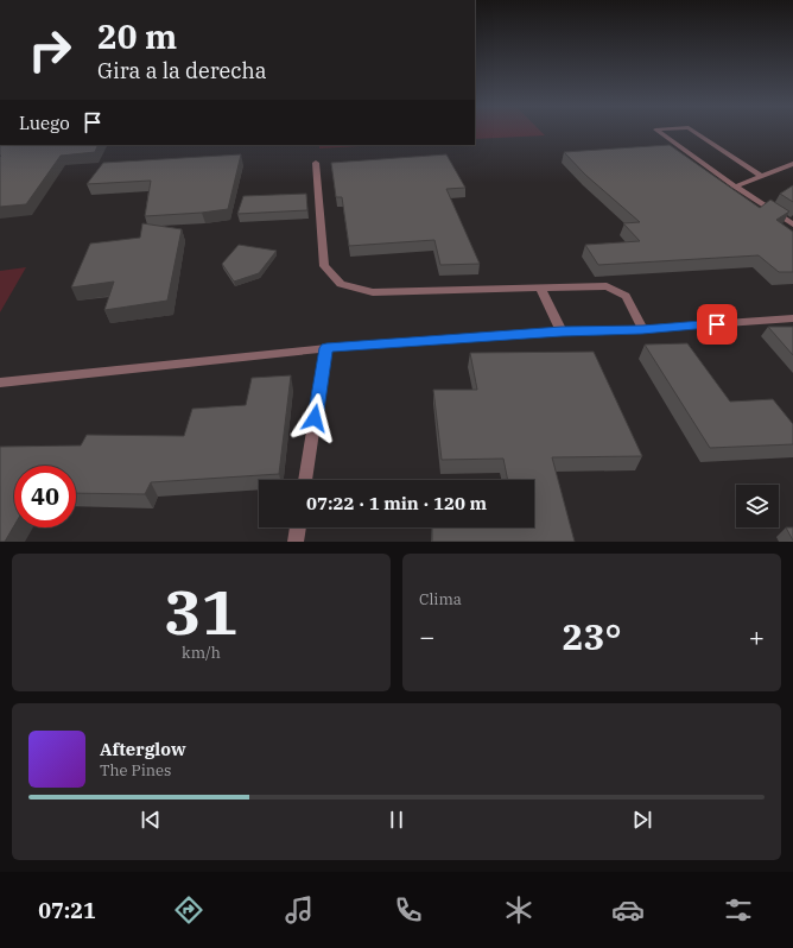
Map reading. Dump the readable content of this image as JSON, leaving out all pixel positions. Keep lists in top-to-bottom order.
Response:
{
  "page": {
    "turn": ["20 m", "Gira a la derecha"],
    "then": "Luego",
    "limit": "40",
    "trip": "07:22 · 1 min · 120 m",
    "tile": [
      ["31", "km/h"],
      "Clima"
    ],
    "heat": ["−", "23°", "+"],
    "song": ["Afterglow", "The Pines"],
    "tabs": "07:21"
  }
}
